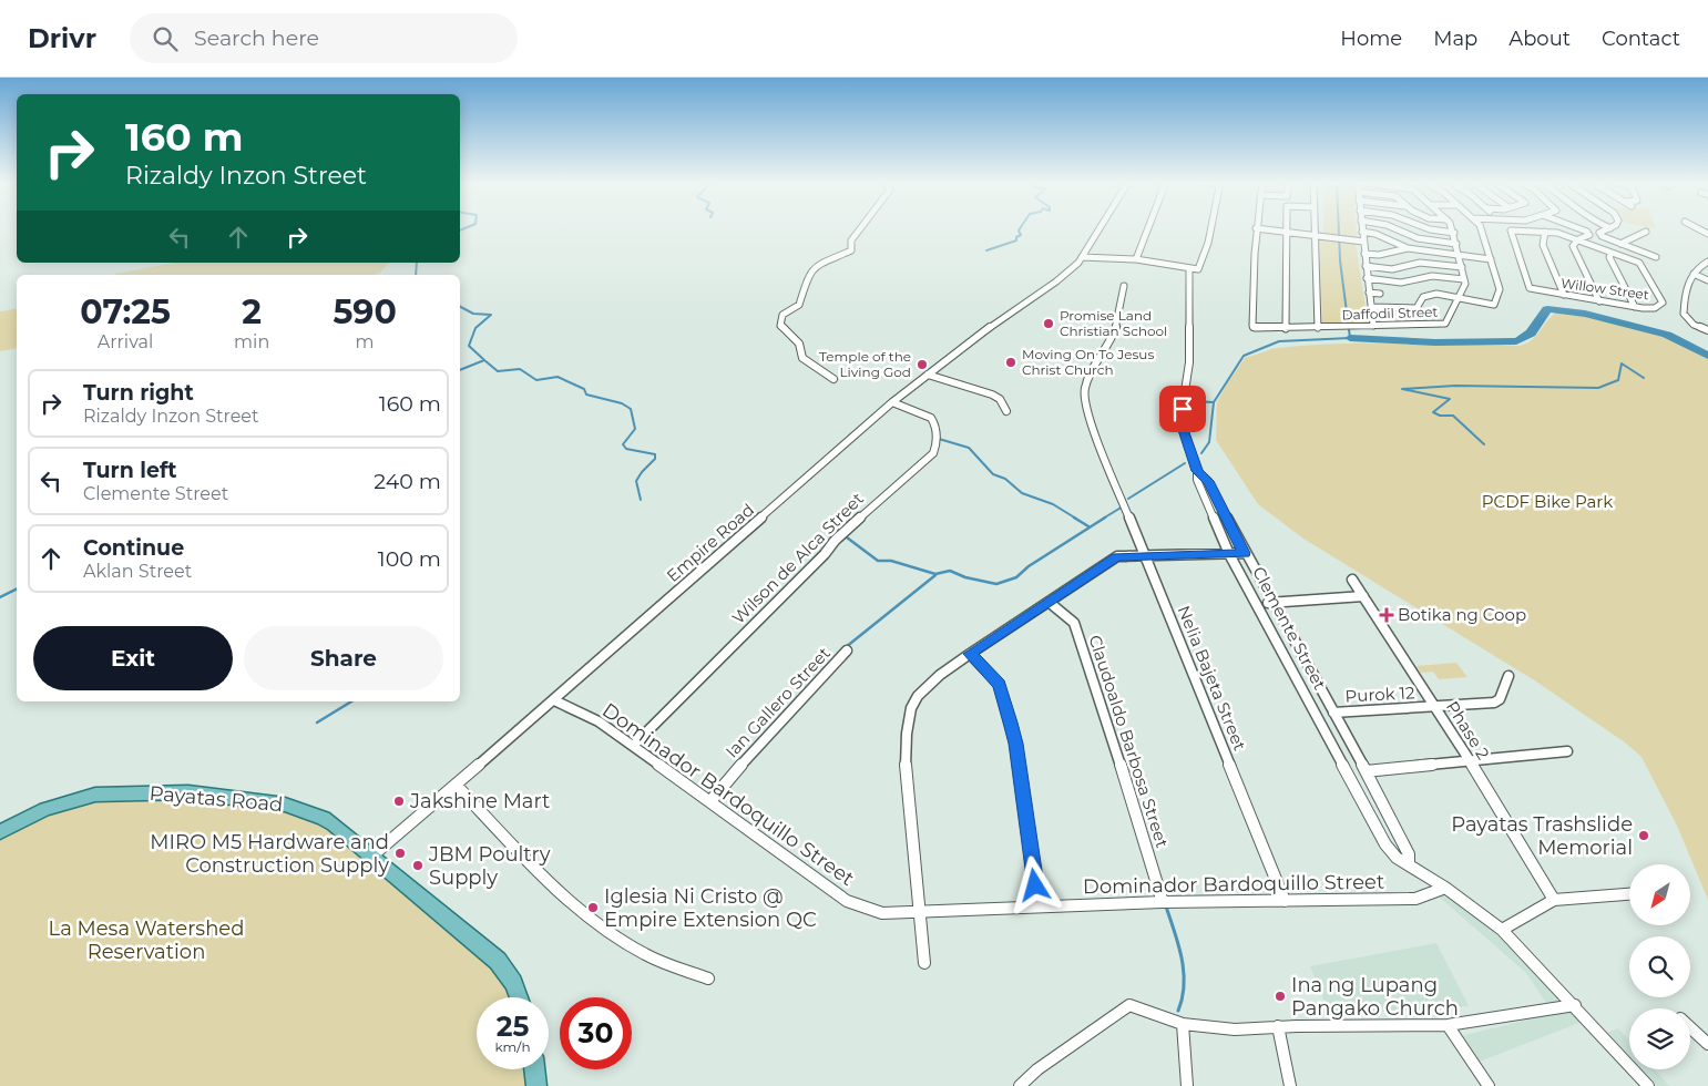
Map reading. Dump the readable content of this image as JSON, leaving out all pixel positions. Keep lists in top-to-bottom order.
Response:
{
  "streets": {
    "main road": ["Payatas Road"],
    "street": [
      "Willow Street",
      "Daffodil Street",
      "Empire Road",
      "Wilson de Alca Street",
      "Clemente Street",
      "Nelia Bajeta Street",
      "Purok 12",
      "Ian Gallero Street",
      "Phase 2",
      "Claudoaldo Barbosa Street",
      "Dominador Bardoquillo Street"
    ]
  },
  "crossings": [
    ["Empire Road", "Wilson de Alca Street"],
    ["Empire Road", "Dominador Bardoquillo Street"],
    ["Empire Road", "Payatas Road"],
    ["Wilson de Alca Street", "Dominador Bardoquillo Street"],
    ["Clemente Street", "Purok 12"],
    ["Clemente Street", "Dominador Bardoquillo Street"],
    ["Nelia Bajeta Street", "Dominador Bardoquillo Street"],
    ["Purok 12", "Phase 2"],
    ["Ian Gallero Street", "Dominador Bardoquillo Street"],
    ["Claudoaldo Barbosa Street", "Dominador Bardoquillo Street"]
  ],
  "parks": ["PCDF Bike Park", "La Mesa Watershed Reservation"],
  "places": {
    "other": [
      "Promise Land Christian School",
      "Moving On To Jesus Christ Church",
      "Temple of the Living God",
      "Jakshine Mart",
      "Payatas Trashslide Memorial",
      "MIRO M5 Hardware and Construction Supply",
      "JBM Poultry Supply",
      "Iglesia Ni Cristo @ Empire Extension QC",
      "Ina ng Lupang Pangako Church"
    ],
    "health": ["Botika ng Coop"]
  },
  "north": "bottom left",
  "page": {
    "header": "Drivr",
    "search": "Search here",
    "nav": [
      "Home",
      "Map",
      "About",
      "Contact"
    ],
    "turn": ["160 m", "Rizaldy Inzon Street"],
    "eta": [
      "07:25",
      "Arrival",
      "2",
      "min",
      "590",
      "m"
    ],
    "list": [
      {
        "name": "Turn right",
        "note": "Rizaldy Inzon Street",
        "value": "160 m"
      },
      {
        "name": "Turn left",
        "note": "Clemente Street",
        "value": "240 m"
      },
      {
        "name": "Continue",
        "note": "Aklan Street",
        "value": "100 m"
      }
    ],
    "buttons": ["Exit", "Share"],
    "speed": "25 km/h",
    "limit": "30"
  }
}
